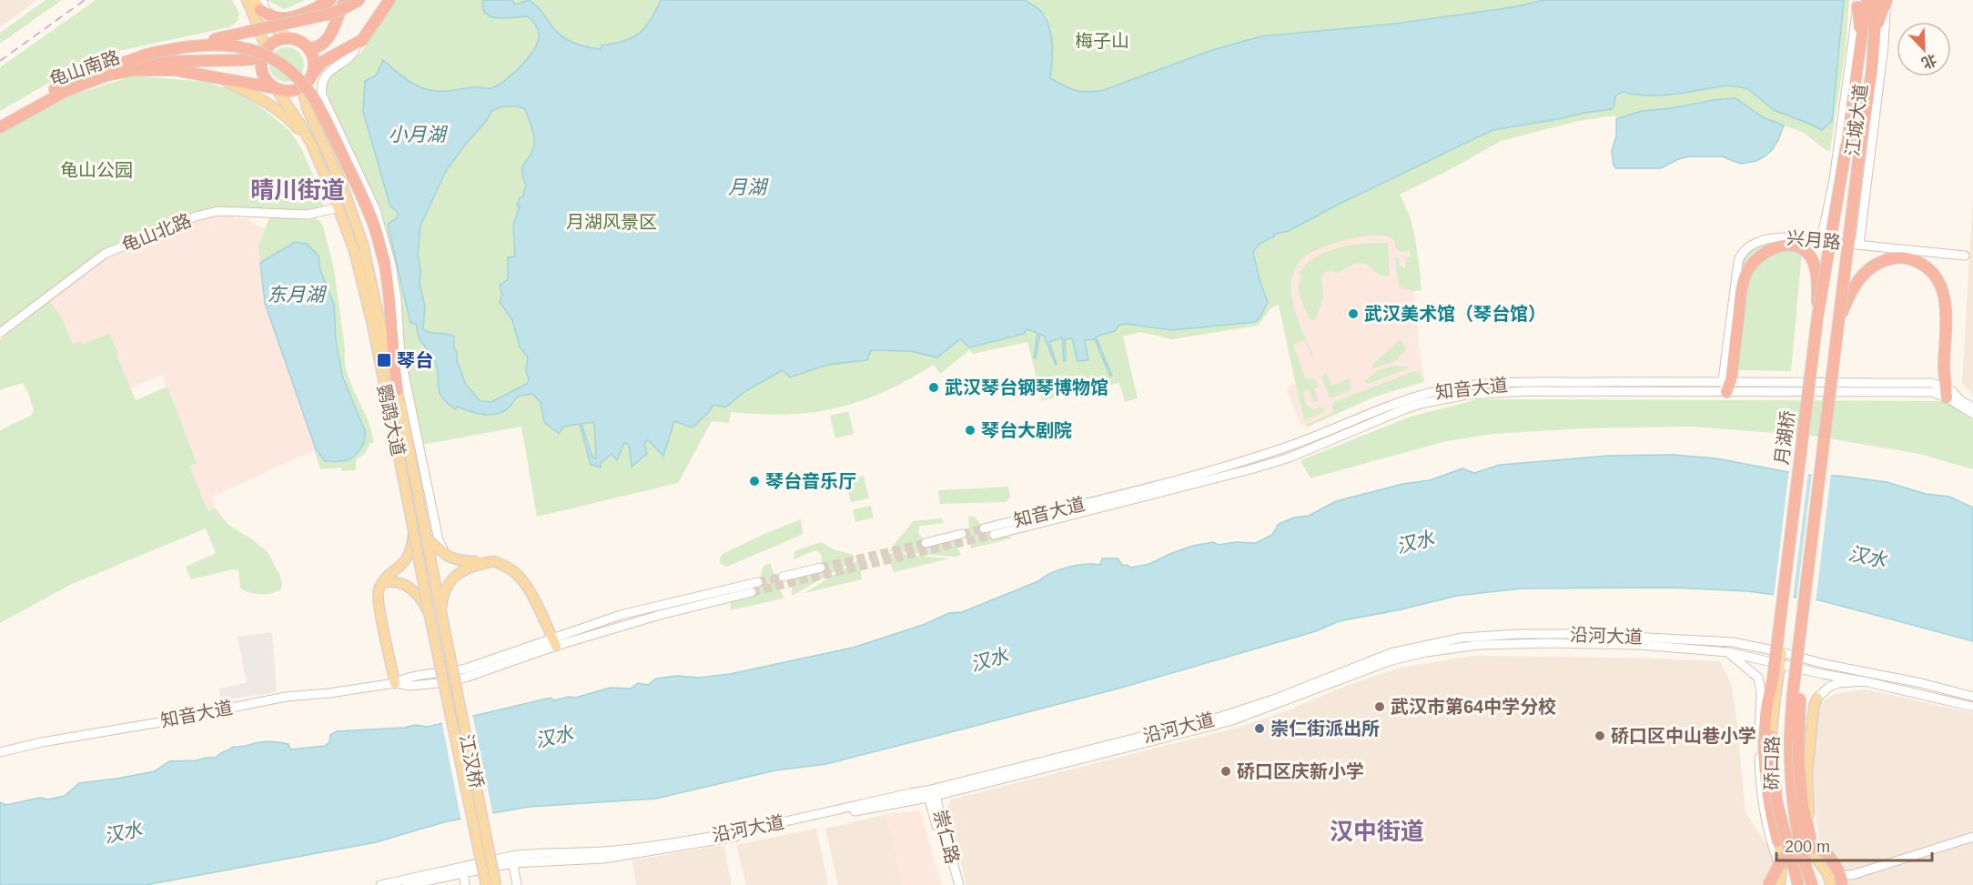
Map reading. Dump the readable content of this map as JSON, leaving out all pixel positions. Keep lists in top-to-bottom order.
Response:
{
  "streets": {
    "highway": ["龟山南路", "江城大道", "月湖桥"],
    "main road": [
      "龟山北路",
      "兴月路",
      "知音大道",
      "鹦鹉大道",
      "沿河大道",
      "江汉桥",
      "硚口路",
      "崇仁路"
    ]
  },
  "crossings": [
    ["龟山南路", "鹦鹉大道"],
    ["江城大道", "兴月路"],
    ["江城大道", "月湖桥"],
    ["龟山北路", "鹦鹉大道"],
    ["兴月路", "知音大道"],
    ["鹦鹉大道", "江汉桥"],
    ["沿河大道", "硚口路"],
    ["沿河大道", "崇仁路"]
  ],
  "districts": ["晴川街道", "汉中街道"],
  "water": [
    "小月湖",
    "月湖",
    "东月湖",
    "汉水"
  ],
  "parks": ["梅子山", "龟山公园", "月湖风景区"],
  "places": {
    "other": [
      "武汉美术馆（琴台馆）",
      "武汉琴台钢琴博物馆",
      "琴台大剧院",
      "琴台音乐厅",
      "武汉市第64中学分校",
      "崇仁街派出所",
      "硚口区中山巷小学",
      "硚口区庆新小学"
    ],
    "transit": ["琴台"]
  },
  "scale_bar": "200 m",
  "north": "bottom right"
}
